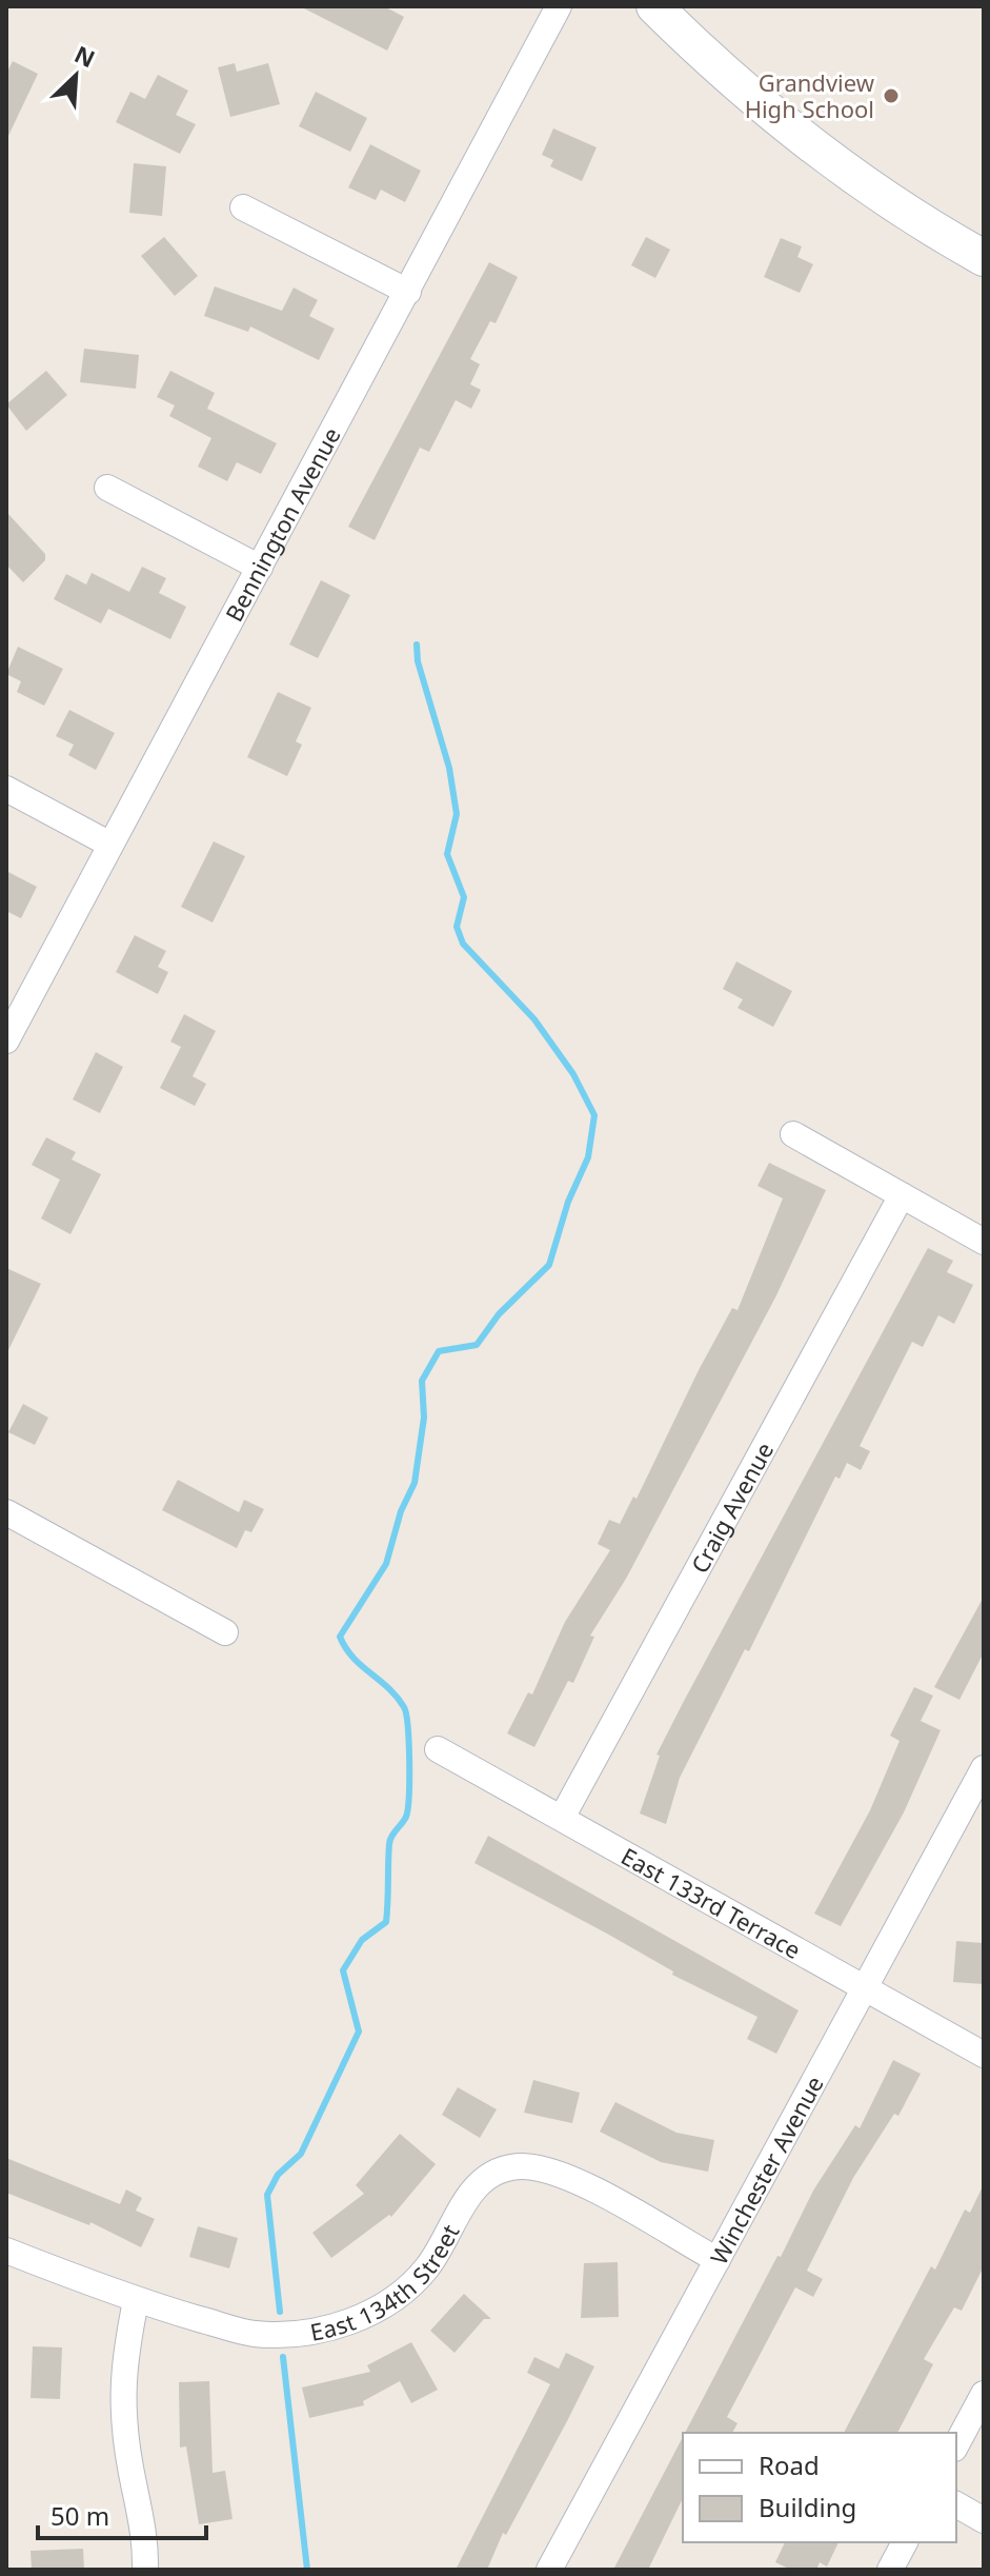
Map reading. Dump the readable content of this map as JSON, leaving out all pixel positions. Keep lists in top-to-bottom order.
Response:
{
  "streets": {
    "street": [
      "Bennington Avenue",
      "Craig Avenue",
      "East 133rd Terrace",
      "Winchester Avenue",
      "East 134th Street"
    ]
  },
  "crossings": [
    ["Craig Avenue", "East 133rd Terrace"],
    ["East 133rd Terrace", "Winchester Avenue"],
    ["Winchester Avenue", "East 134th Street"]
  ],
  "places": ["Grandview High School"],
  "legend": ["Road", "Building"],
  "scale_bar": "50 m",
  "north": "top right"
}
